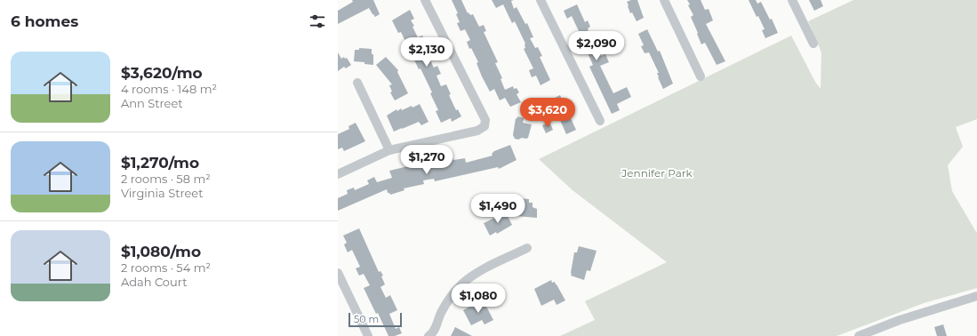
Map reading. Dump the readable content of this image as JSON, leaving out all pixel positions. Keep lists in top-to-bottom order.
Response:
{
  "parks": ["Jennifer Park"],
  "scale_bar": "50 m",
  "page": {
    "heading": "6 homes",
    "price": [
      "$2,090",
      "$2,130",
      "$3,620",
      "$1,270",
      "$1,490",
      "$1,080"
    ],
    "list": [
      {
        "name": "$3,620/mo",
        "note": "4 rooms · 148 m² · Ann Street"
      },
      {
        "name": "$1,270/mo",
        "note": "2 rooms · 58 m² · Virginia Street"
      },
      {
        "name": "$1,080/mo",
        "note": "2 rooms · 54 m² · Adah Court"
      }
    ],
    "scale": "50 m"
  }
}
